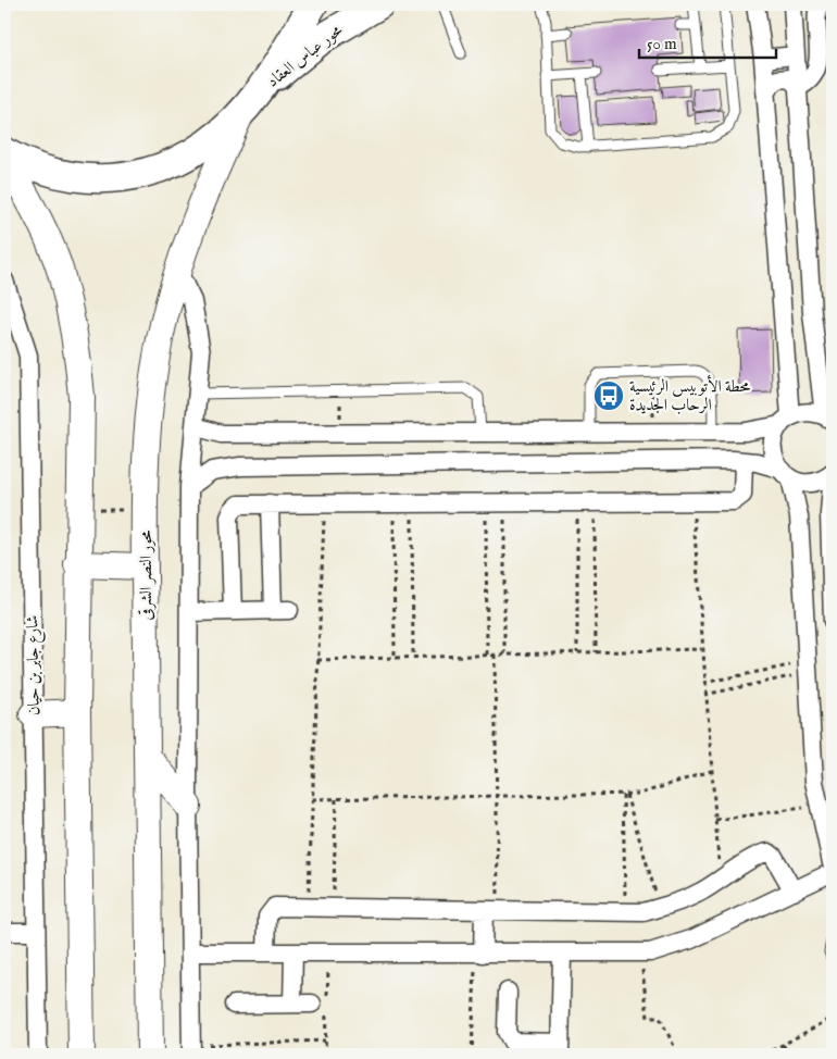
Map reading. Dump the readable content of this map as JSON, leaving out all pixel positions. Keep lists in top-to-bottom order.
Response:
{
  "streets": {
    "main road": ["محور عباس العقاد"],
    "street": ["محور النصر الشرقى", "شارع جابر بن حيان"]
  },
  "crossings": [
    ["محور عباس العقاد", "محور النصر الشرقى"]
  ],
  "places": {
    "bus stop": ["محطة الأتوبيس الرئيسية الرحاب الجديدة"]
  },
  "scale_bar": "50 m"
}
